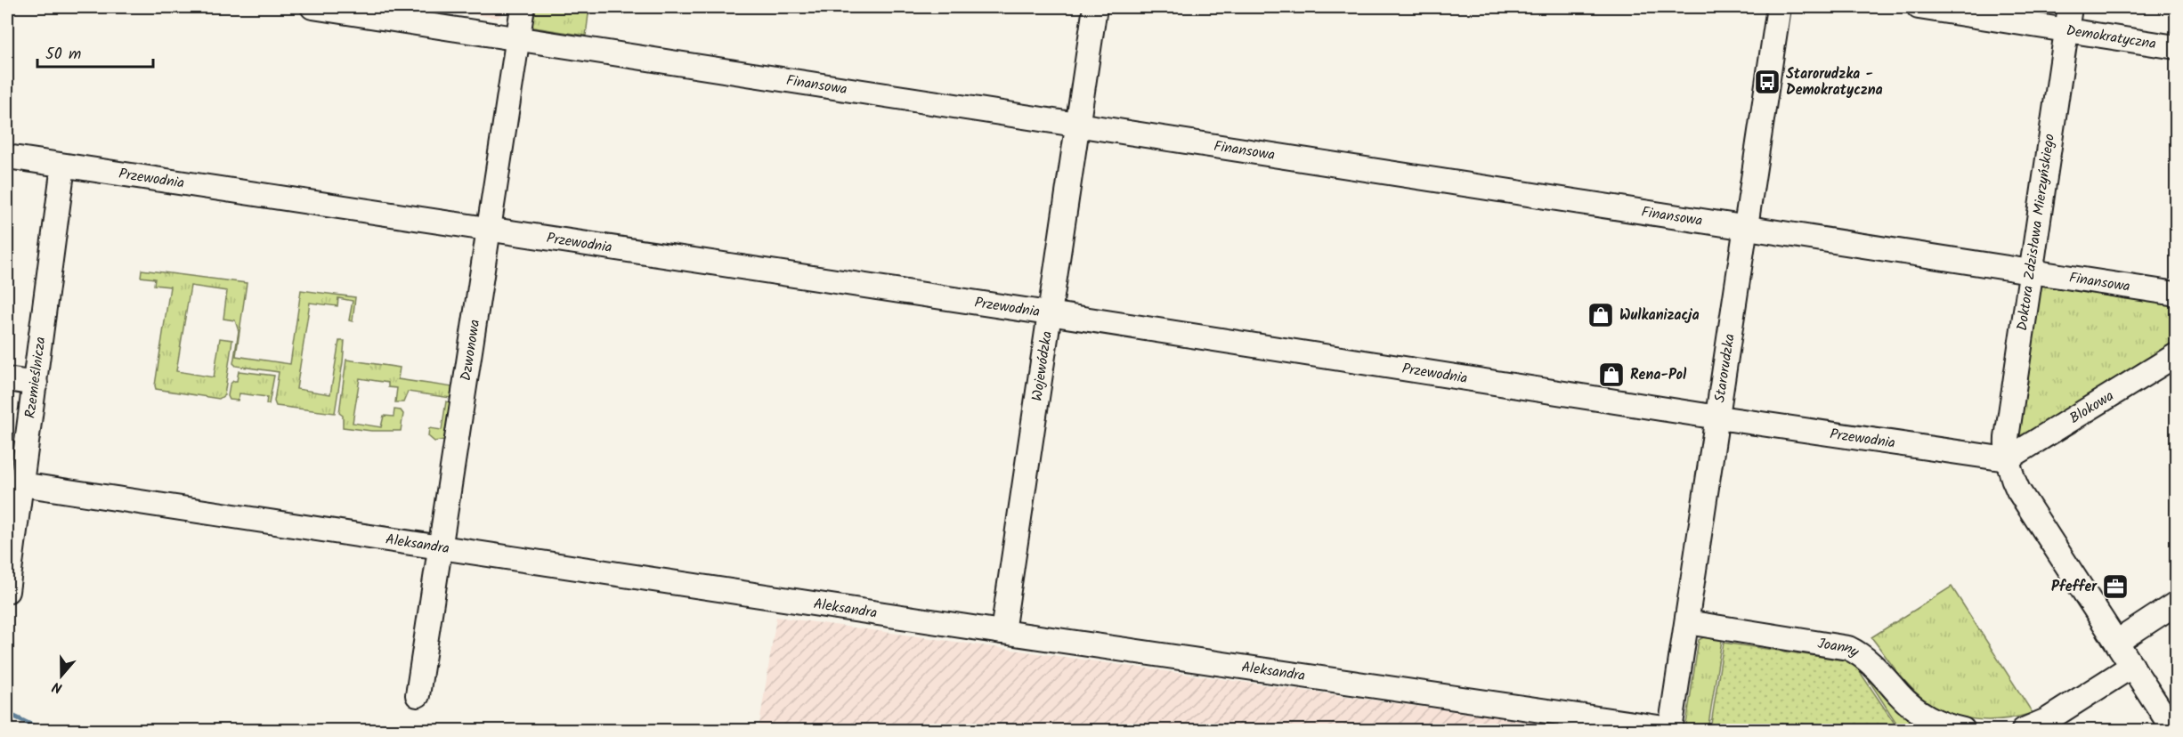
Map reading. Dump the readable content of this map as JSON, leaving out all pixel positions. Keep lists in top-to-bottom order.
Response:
{
  "streets": {
    "street": [
      "Demokratyczna",
      "Finansowa",
      "Przewodnia",
      "Doktora Zdzisława Mierzyńskiego",
      "Dzwonowa",
      "Wojewódzka",
      "Starorudzka",
      "Rzemieślnicza",
      "Blokowa",
      "Aleksandra",
      "Joanny"
    ]
  },
  "crossings": [
    ["Demokratyczna", "Doktora Zdzisława Mierzyńskiego"],
    ["Finansowa", "Doktora Zdzisława Mierzyńskiego"],
    ["Finansowa", "Dzwonowa"],
    ["Finansowa", "Wojewódzka"],
    ["Finansowa", "Starorudzka"],
    ["Przewodnia", "Doktora Zdzisława Mierzyńskiego"],
    ["Przewodnia", "Dzwonowa"],
    ["Przewodnia", "Wojewódzka"],
    ["Przewodnia", "Starorudzka"],
    ["Przewodnia", "Rzemieślnicza"],
    ["Przewodnia", "Blokowa"],
    ["Doktora Zdzisława Mierzyńskiego", "Blokowa"],
    ["Dzwonowa", "Aleksandra"],
    ["Wojewódzka", "Aleksandra"],
    ["Starorudzka", "Aleksandra"],
    ["Starorudzka", "Joanny"],
    ["Rzemieślnicza", "Aleksandra"]
  ],
  "places": {
    "bus stop": ["Starorudzka - Demokratyczna"],
    "shop": ["Wulkanizacja", "Rena-Pol"],
    "office": ["Pfeffer"]
  },
  "scale_bar": "50 m",
  "north": "bottom"
}
